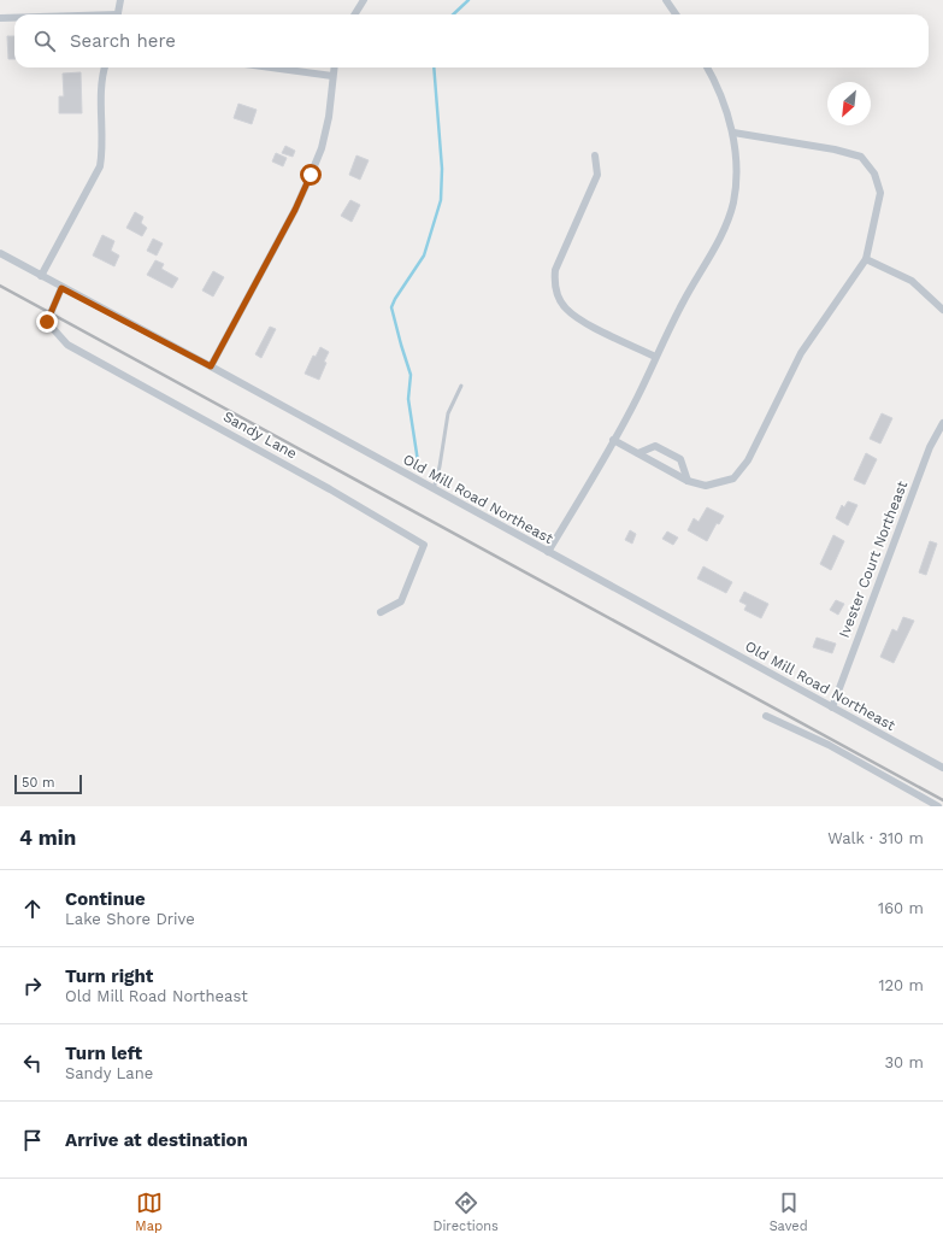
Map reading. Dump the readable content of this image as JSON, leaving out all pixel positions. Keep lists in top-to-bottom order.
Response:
{
  "streets": {
    "street": ["Sandy Lane", "Old Mill Road Northeast", "Ivester Court Northeast"]
  },
  "crossings": [
    ["Sandy Lane", "Old Mill Road Northeast"],
    ["Old Mill Road Northeast", "Ivester Court Northeast"]
  ],
  "scale_bar": "50 m",
  "north": "bottom left",
  "page": {
    "search": "Search here",
    "scale": "50 m",
    "heading": ["4 min", "Walk · 310 m"],
    "list": [
      ["Continue", "Lake Shore Drive", "160 m"],
      ["Turn right", "Old Mill Road Northeast", "120 m"],
      ["Turn left", "Sandy Lane", "30 m"],
      "Arrive at destination"
    ],
    "nav": ["Map", "Directions", "Saved"]
  }
}
